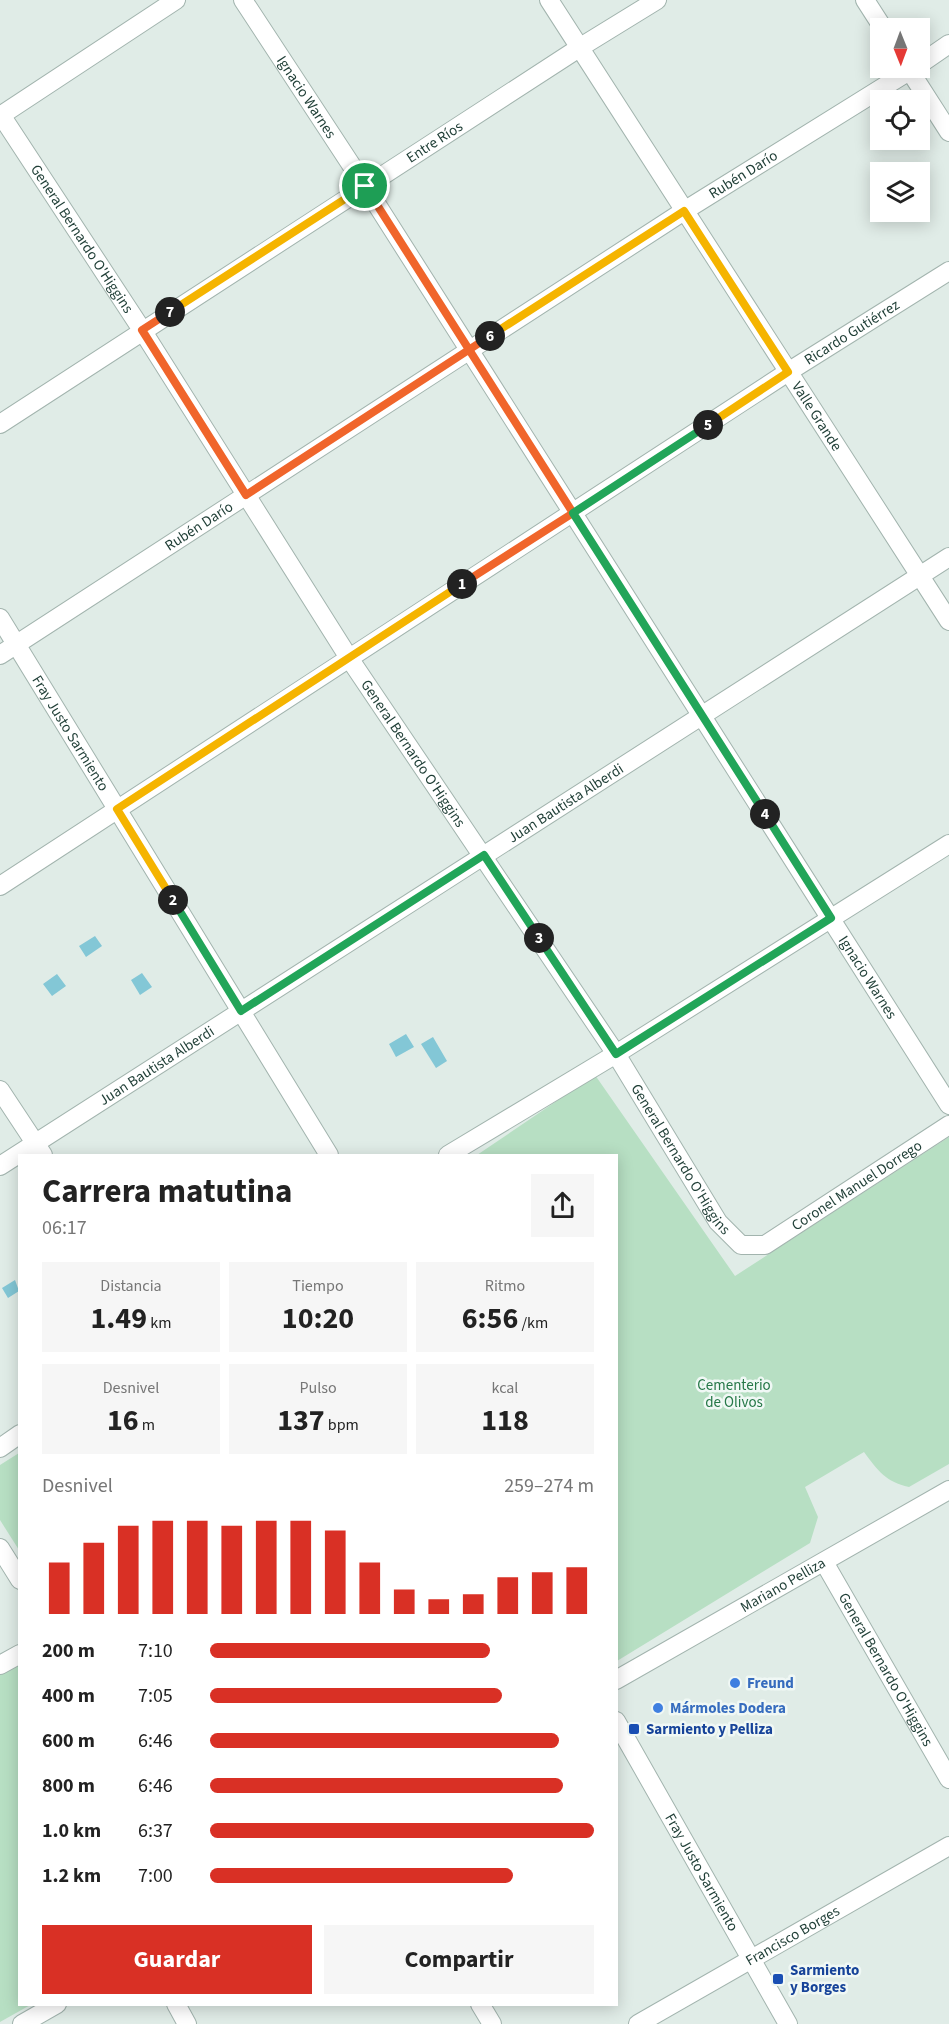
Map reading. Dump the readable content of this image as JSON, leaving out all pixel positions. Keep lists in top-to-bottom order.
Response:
{
  "streets": {
    "street": [
      "Ignacio Warnes",
      "Entre Ríos",
      "Rubén Darío",
      "General Bernardo O'Higgins",
      "Ricardo Gutiérrez",
      "Valle Grande",
      "Fray Justo Sarmiento",
      "Juan Bautista Alberdi",
      "Coronel Manuel Dorrego",
      "Mariano Pelliza",
      "Francisco Borges"
    ]
  },
  "crossings": [
    ["Ignacio Warnes", "Entre Ríos"],
    ["Ignacio Warnes", "Rubén Darío"],
    ["Ignacio Warnes", "Ricardo Gutiérrez"],
    ["Ignacio Warnes", "Juan Bautista Alberdi"],
    ["Entre Ríos", "General Bernardo O'Higgins"],
    ["Entre Ríos", "Valle Grande"],
    ["Rubén Darío", "General Bernardo O'Higgins"],
    ["Rubén Darío", "Valle Grande"],
    ["Rubén Darío", "Fray Justo Sarmiento"],
    ["General Bernardo O'Higgins", "Ricardo Gutiérrez"],
    ["General Bernardo O'Higgins", "Juan Bautista Alberdi"],
    ["General Bernardo O'Higgins", "Coronel Manuel Dorrego"],
    ["General Bernardo O'Higgins", "Mariano Pelliza"],
    ["Ricardo Gutiérrez", "Valle Grande"],
    ["Ricardo Gutiérrez", "Fray Justo Sarmiento"],
    ["Valle Grande", "Juan Bautista Alberdi"],
    ["Fray Justo Sarmiento", "Juan Bautista Alberdi"],
    ["Fray Justo Sarmiento", "Francisco Borges"]
  ],
  "parks": ["Cementerio de Olivos"],
  "places": {
    "other": ["Freund", "Mármoles Dodera"],
    "transit": ["Sarmiento y Pelliza", "Sarmiento y Borges"]
  },
  "north": "bottom",
  "page": {
    "pins": [
      "7",
      "6",
      "5",
      "1",
      "4",
      "2",
      "3"
    ],
    "heading": ["Carrera matutina", "06:17"],
    "stats": [
      ["Distancia", "1.49 km"],
      ["Tiempo", "10:20"],
      ["Ritmo", "6:56 /km"],
      ["Desnivel", "16 m"],
      ["Pulso", "137 bpm"],
      ["kcal", "118"]
    ],
    "chart": ["Desnivel", "259–274 m"],
    "list": [
      {
        "name": "200 m",
        "note": "7:10"
      },
      {
        "name": "400 m",
        "note": "7:05"
      },
      {
        "name": "600 m",
        "note": "6:46"
      },
      {
        "name": "800 m",
        "note": "6:46"
      },
      {
        "name": "1.0 km",
        "note": "6:37"
      },
      {
        "name": "1.2 km",
        "note": "7:00"
      }
    ],
    "buttons": ["Guardar", "Compartir"]
  }
}
